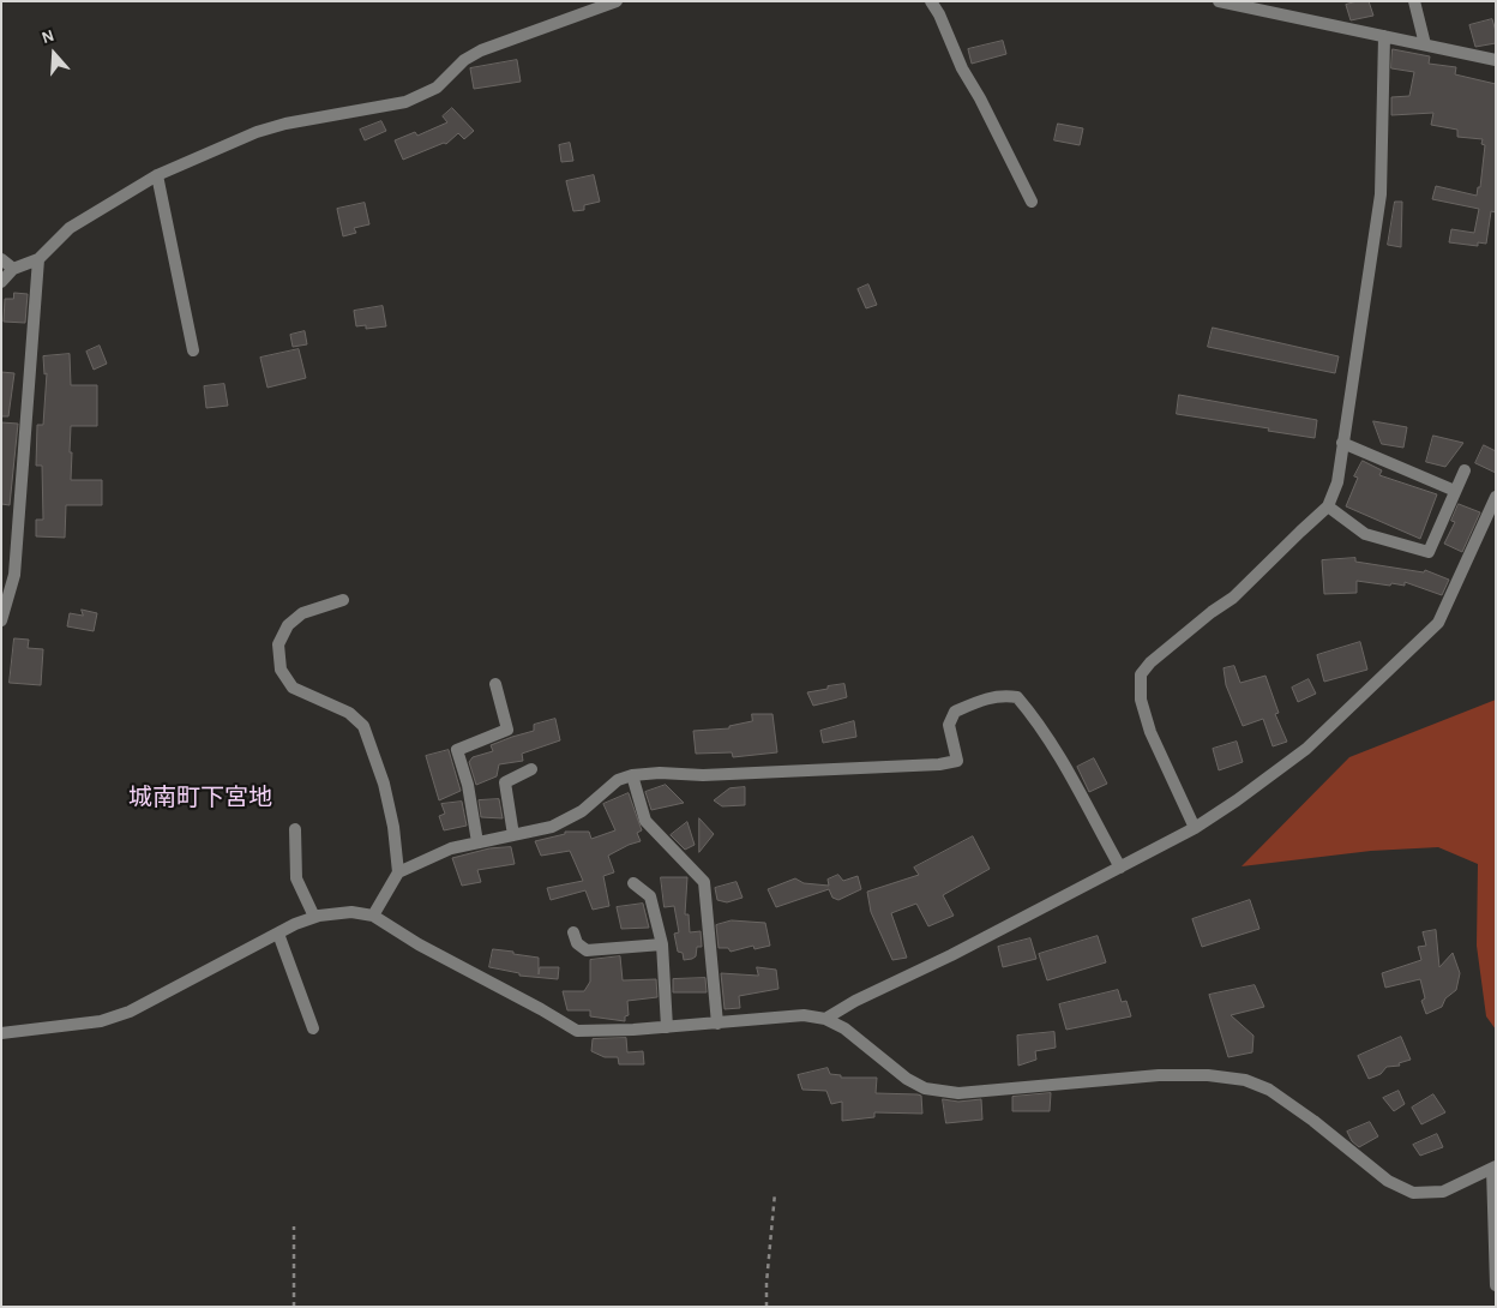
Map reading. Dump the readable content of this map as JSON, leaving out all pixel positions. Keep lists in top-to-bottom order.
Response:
{
  "districts": ["城南町下宮地"],
  "north": "top"
}
